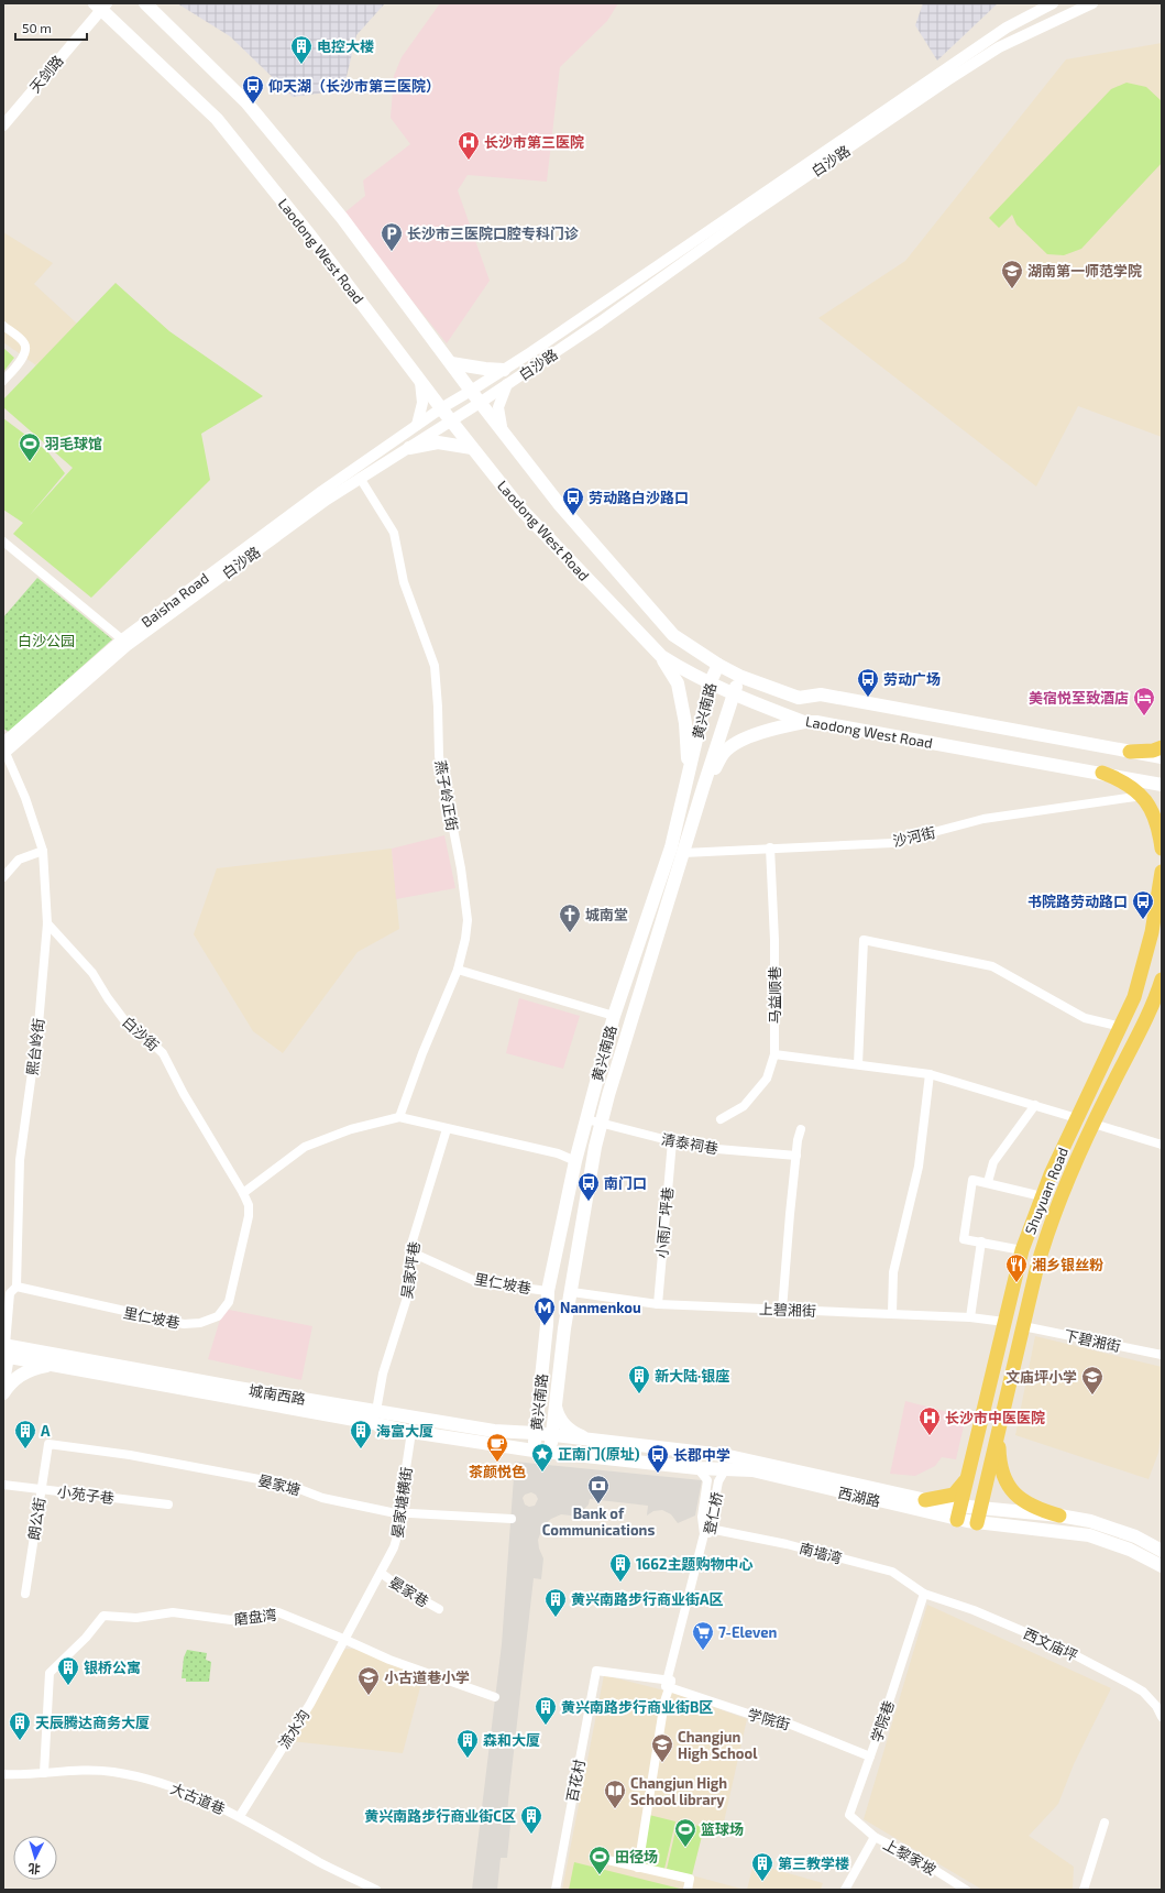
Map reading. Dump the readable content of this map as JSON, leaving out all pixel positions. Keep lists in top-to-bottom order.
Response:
{
  "streets": {
    "main road": [
      "Laodong West Road",
      "黄兴南路",
      "Shuyuan Road",
      "城南西路",
      "西湖路"
    ],
    "street": [
      "天剑路",
      "白沙路",
      "Baisha Road",
      "燕子岭正街",
      "沙河街",
      "马益顺巷",
      "白沙街",
      "熙台岭街",
      "清泰祠巷",
      "小雨厂坪巷",
      "吴家坪巷",
      "里仁坡巷",
      "上碧湘街",
      "下碧湘街",
      "晏家塘",
      "小苑子巷",
      "晏家塘横街",
      "登仁桥",
      "朗公街",
      "南墙湾",
      "晏家巷",
      "磨盘湾",
      "西文庙坪",
      "学院街",
      "学院巷",
      "流水沟",
      "百花村",
      "大古道巷",
      "上黎家坡"
    ]
  },
  "crossings": [
    ["天剑路", "Laodong West Road"],
    ["白沙路", "Laodong West Road"],
    ["白沙路", "Baisha Road"],
    ["白沙路", "燕子岭正街"],
    ["白沙路", "熙台岭街"],
    ["Laodong West Road", "Baisha Road"],
    ["Laodong West Road", "黄兴南路"],
    ["Baisha Road", "熙台岭街"],
    ["黄兴南路", "沙河街"],
    ["黄兴南路", "清泰祠巷"],
    ["黄兴南路", "里仁坡巷"],
    ["黄兴南路", "上碧湘街"],
    ["黄兴南路", "城南西路"],
    ["黄兴南路", "西湖路"],
    ["沙河街", "马益顺巷"],
    ["白沙街", "熙台岭街"],
    ["白沙街", "里仁坡巷"],
    ["熙台岭街", "里仁坡巷"],
    ["熙台岭街", "城南西路"],
    ["清泰祠巷", "小雨厂坪巷"],
    ["Shuyuan Road", "上碧湘街"],
    ["Shuyuan Road", "下碧湘街"],
    ["Shuyuan Road", "西湖路"],
    ["小雨厂坪巷", "上碧湘街"],
    ["吴家坪巷", "里仁坡巷"],
    ["吴家坪巷", "城南西路"],
    ["城南西路", "西湖路"],
    ["城南西路", "晏家塘横街"],
    ["晏家塘", "晏家塘横街"],
    ["晏家塘", "朗公街"],
    ["小苑子巷", "朗公街"],
    ["西湖路", "登仁桥"],
    ["晏家塘横街", "晏家巷"],
    ["晏家塘横街", "磨盘湾"],
    ["晏家塘横街", "流水沟"],
    ["登仁桥", "南墙湾"],
    ["登仁桥", "学院街"],
    ["南墙湾", "西文庙坪"],
    ["南墙湾", "学院巷"],
    ["磨盘湾", "流水沟"],
    ["磨盘湾", "大古道巷"],
    ["西文庙坪", "学院巷"],
    ["学院街", "学院巷"],
    ["学院街", "百花村"],
    ["学院巷", "上黎家坡"],
    ["流水沟", "大古道巷"]
  ],
  "parks": ["白沙公园"],
  "places": {
    "building": [
      "电控大楼",
      "新大陆·银座",
      "A",
      "海富大厦",
      "1662主题购物中心",
      "黄兴南路步行商业街A区",
      "银桥公寓",
      "黄兴南路步行商业街B区",
      "天辰腾达商务大厦",
      "森和大厦",
      "黄兴南路步行商业街C区",
      "第三教学楼"
    ],
    "bus stop": [
      "仰天湖（长沙市第三医院）",
      "劳动路白沙路口",
      "劳动广场",
      "书院路劳动路口",
      "南门口",
      "长郡中学"
    ],
    "hospital": ["长沙市第三医院", "长沙市中医医院"],
    "parking": ["长沙市三医院口腔专科门诊"],
    "school or university": [
      "湖南第一师范学院",
      "文庙坪小学",
      "小古道巷小学",
      "Changjun High School"
    ],
    "sports": ["羽毛球馆", "篮球场", "田径场"],
    "hotel": ["美宿悦至致酒店"],
    "church": ["城南堂"],
    "restaurant": ["湘乡银丝粉"],
    "metro station": ["Nanmenkou"],
    "cafe": ["茶颜悦色"],
    "place": ["正南门(原址)"],
    "bank": ["Bank of Communications"],
    "supermarket": ["7-Eleven"],
    "library": ["Changjun High School library"]
  },
  "scale_bar": "50 m",
  "north": "bottom"
}
